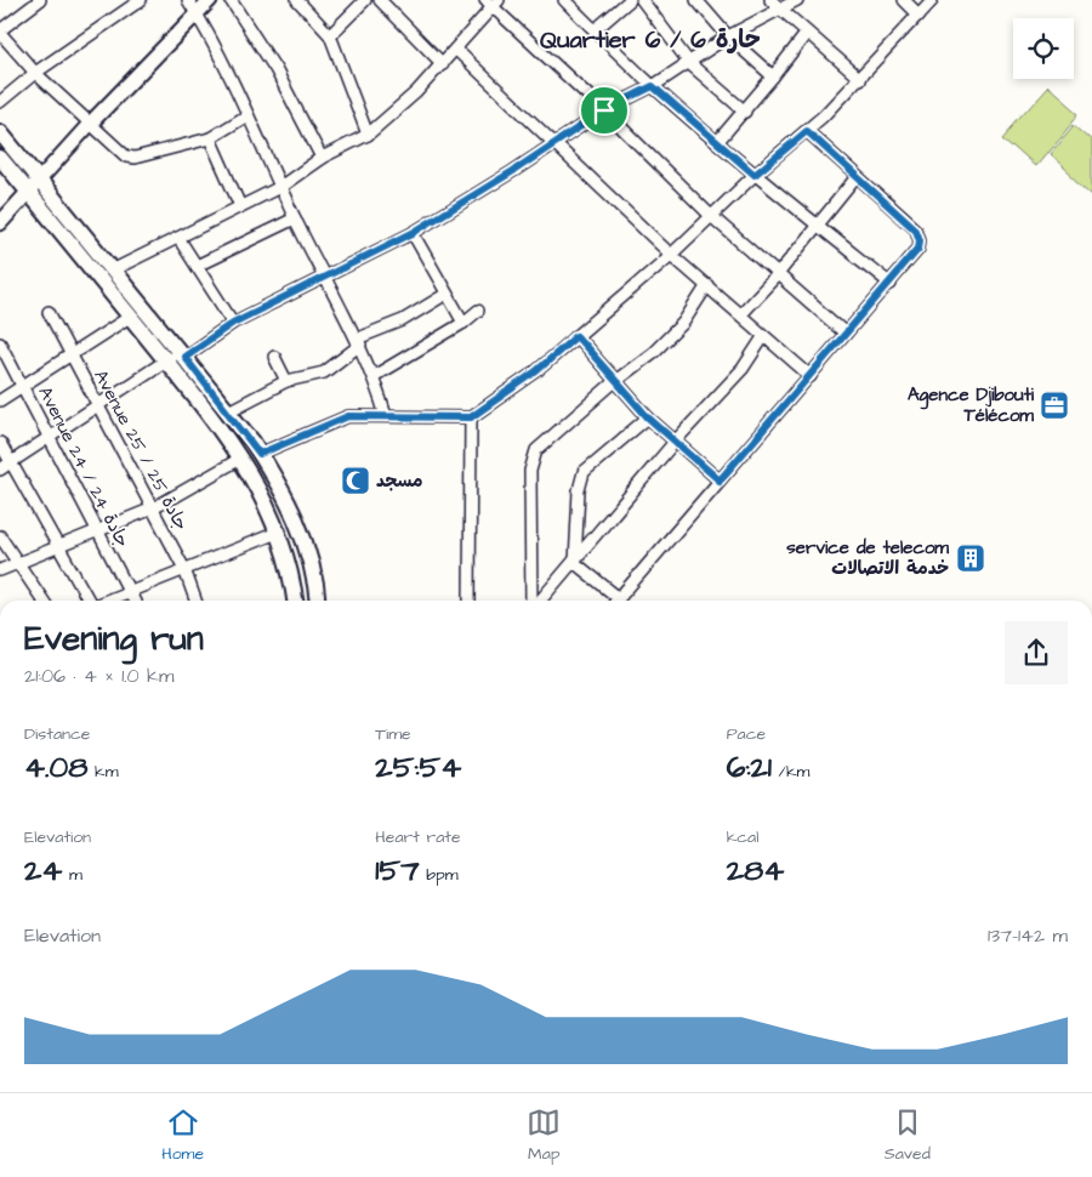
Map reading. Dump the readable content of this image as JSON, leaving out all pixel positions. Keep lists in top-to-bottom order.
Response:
{
  "streets": {
    "street": ["Avenue 25 / جادة 25", "Avenue 24 / جادة 24"]
  },
  "districts": ["Quartier 6 / حارة 6"],
  "places": {
    "office": ["Agence Djibouti Télécom"],
    "mosque": ["مسجد"],
    "building": ["service de telecom خدمة الاتصالات"]
  },
  "page": {
    "heading": ["Evening run", "21:06 · 4 × 1.0 km"],
    "stats": [
      ["Distance", "4.08 km"],
      ["Time", "25:54"],
      ["Pace", "6:21 /km"],
      ["Elevation", "24 m"],
      ["Heart rate", "157 bpm"],
      ["kcal", "284"]
    ],
    "chart": ["Elevation", "137–142 m"],
    "tabs": ["Home", "Map", "Saved"]
  }
}
